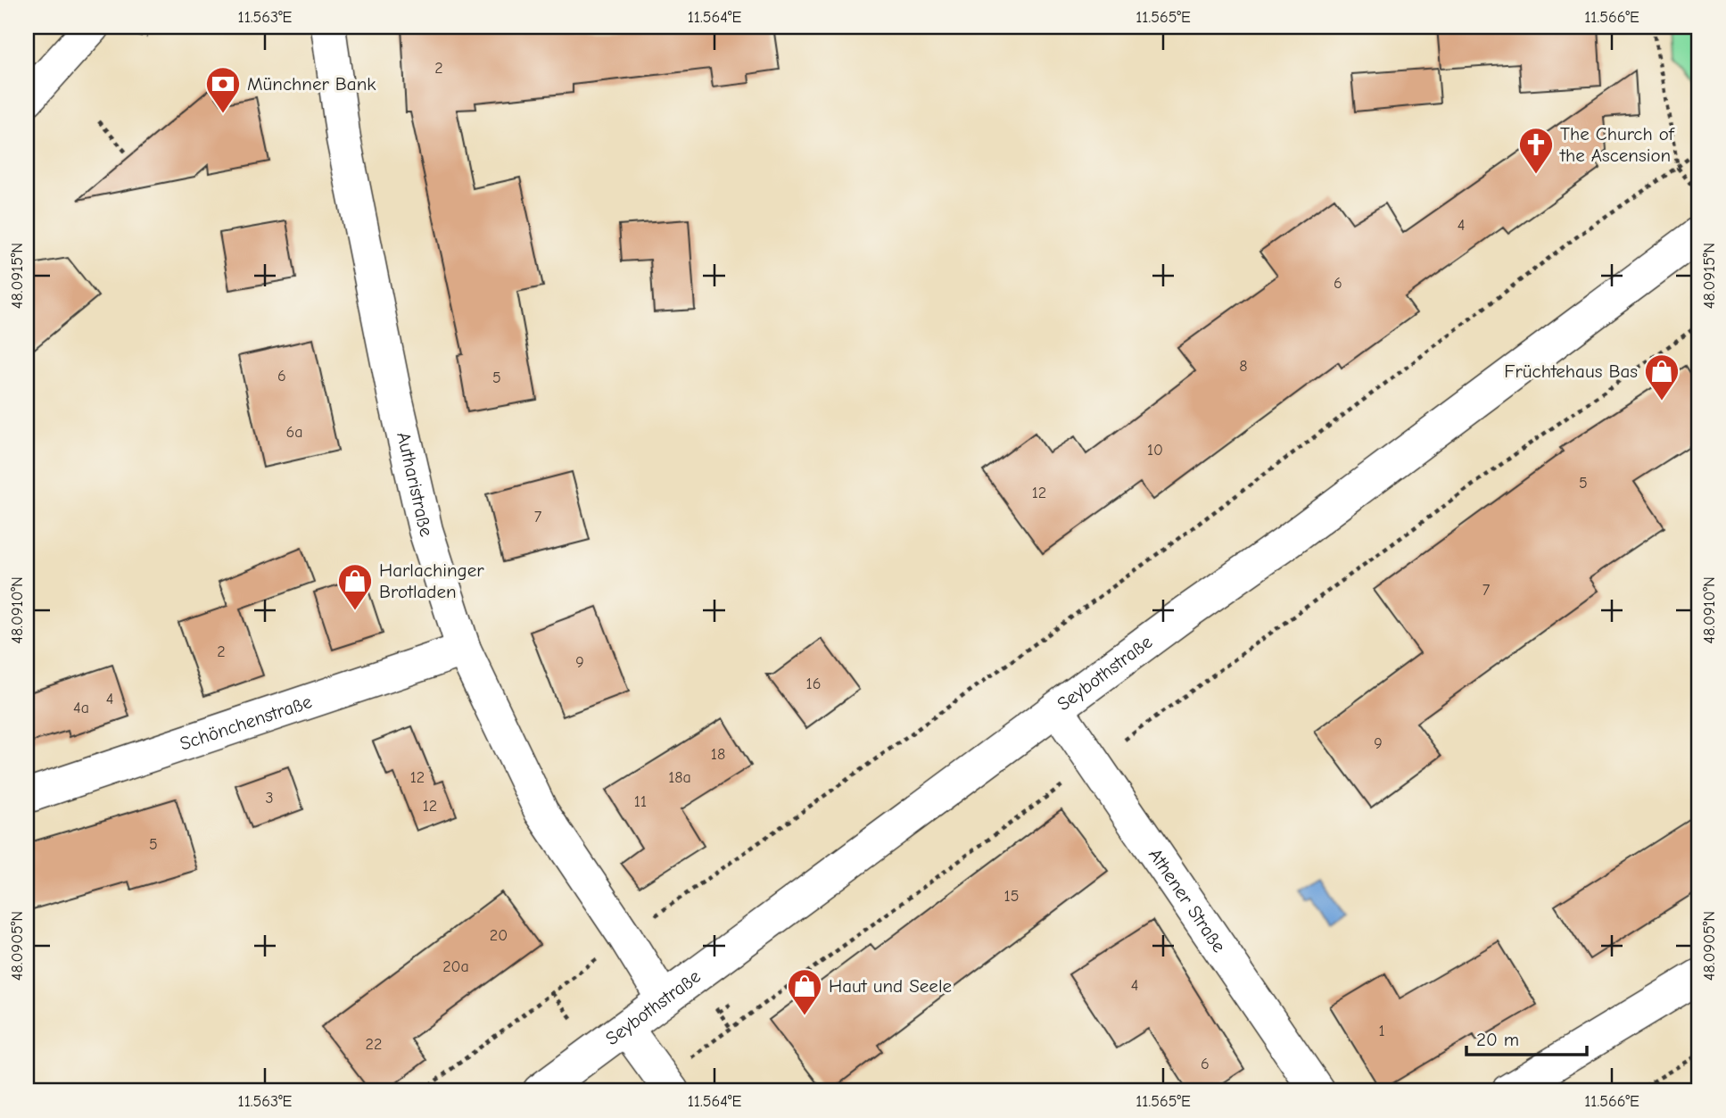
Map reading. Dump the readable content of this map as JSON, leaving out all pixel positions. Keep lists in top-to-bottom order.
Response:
{
  "streets": {
    "street": [
      "Autharistraße",
      "Seybothstraße",
      "Schönchenstraße",
      "Athener Straße"
    ]
  },
  "crossings": [
    ["Autharistraße", "Seybothstraße"],
    ["Autharistraße", "Schönchenstraße"],
    ["Seybothstraße", "Athener Straße"]
  ],
  "places": {
    "bank": ["Münchner Bank"],
    "church": ["The Church of the Ascension"],
    "shop": ["Früchtehaus Bas", "Harlachinger Brotladen", "Haut und Seele"]
  },
  "house_numbers": [
    "2",
    "4",
    "6",
    "8",
    "6",
    "5",
    "6a",
    "10",
    "5",
    "12",
    "7",
    "7",
    "2",
    "9",
    "16",
    "4",
    "4a",
    "9",
    "18",
    "12",
    "18a",
    "3",
    "11",
    "12",
    "5",
    "15",
    "20",
    "20a",
    "4",
    "1",
    "22",
    "6"
  ],
  "scale_bar": "20 m",
  "coordinates": [
    "11.563°E",
    "11.564°E",
    "11.565°E",
    "11.566°E",
    "48.0915°N",
    "48.0910°N",
    "48.0905°N"
  ]
}
